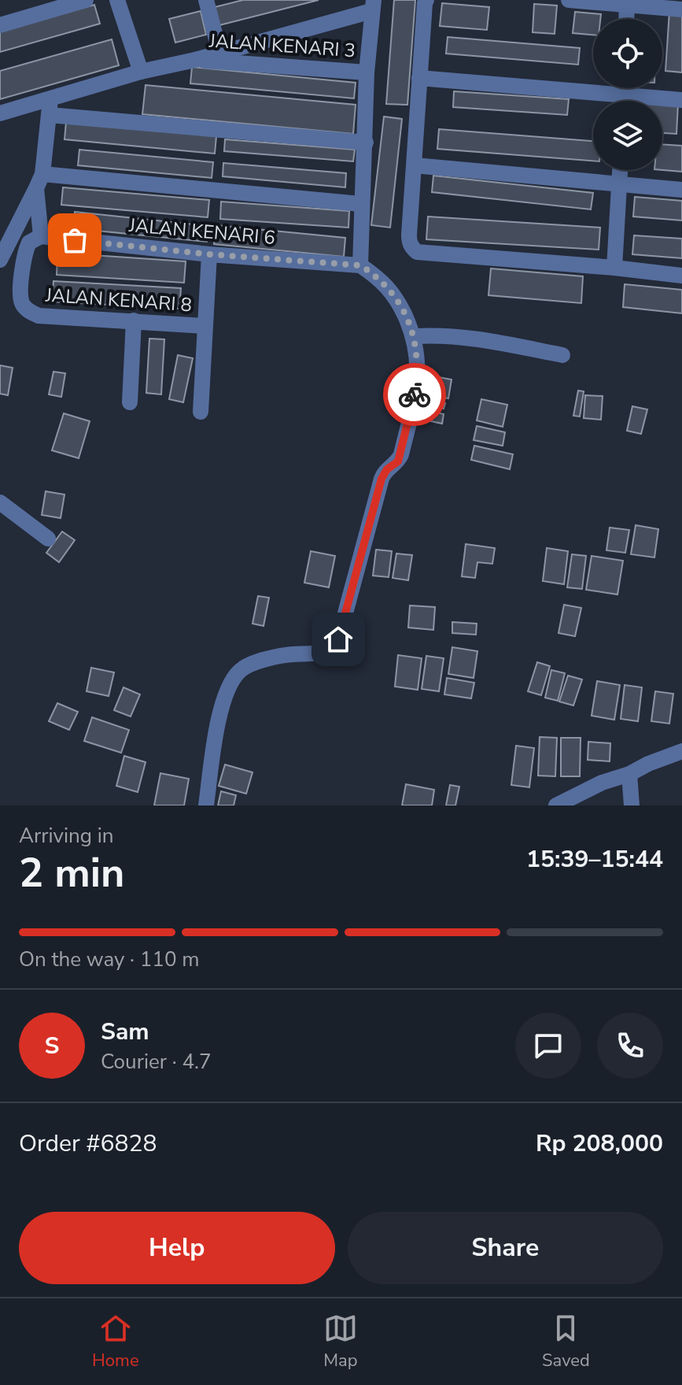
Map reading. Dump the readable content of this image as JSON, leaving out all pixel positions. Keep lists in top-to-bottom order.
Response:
{
  "streets": {
    "street": ["JALAN KENARI 3", "JALAN KENARI 6", "JALAN KENARI 8"]
  },
  "crossings": [
    ["JALAN KENARI 6", "JALAN KENARI 8"]
  ],
  "page": {
    "heading": ["2 min", "Arriving in", "15:39–15:44"],
    "panel": [
      "Sam",
      "Courier · 4.7",
      "Order #6828",
      "Rp 208,000"
    ],
    "bar": "On the way · 110 m",
    "round": "S",
    "buttons": ["Help", "Share"],
    "tabs": ["Home", "Map", "Saved"]
  }
}
